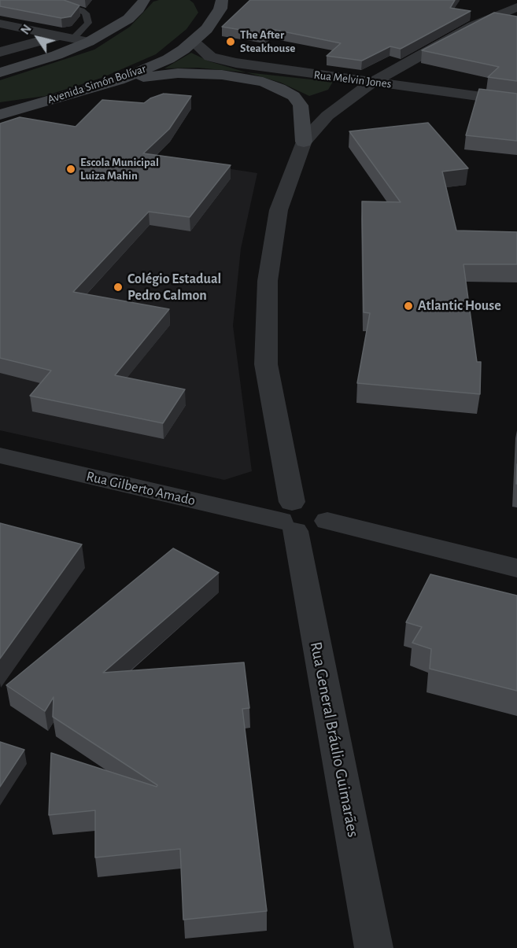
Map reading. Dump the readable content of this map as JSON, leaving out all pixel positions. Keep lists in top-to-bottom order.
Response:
{
  "streets": {
    "street": [
      "Rua Melvin Jones",
      "Avenida Simón Bolívar",
      "Rua Gilberto Amado",
      "Rua General Bráulio Guimarães"
    ]
  },
  "crossings": [
    ["Rua Melvin Jones", "Avenida Simón Bolívar"],
    ["Rua Melvin Jones", "Rua General Bráulio Guimarães"],
    ["Rua Gilberto Amado", "Rua General Bráulio Guimarães"]
  ],
  "places": [
    "The After Steakhouse",
    "Escola Municipal Luiza Mahin",
    "Colégio Estadual Pedro Calmon",
    "Atlantic House"
  ],
  "north": "top left"
}
